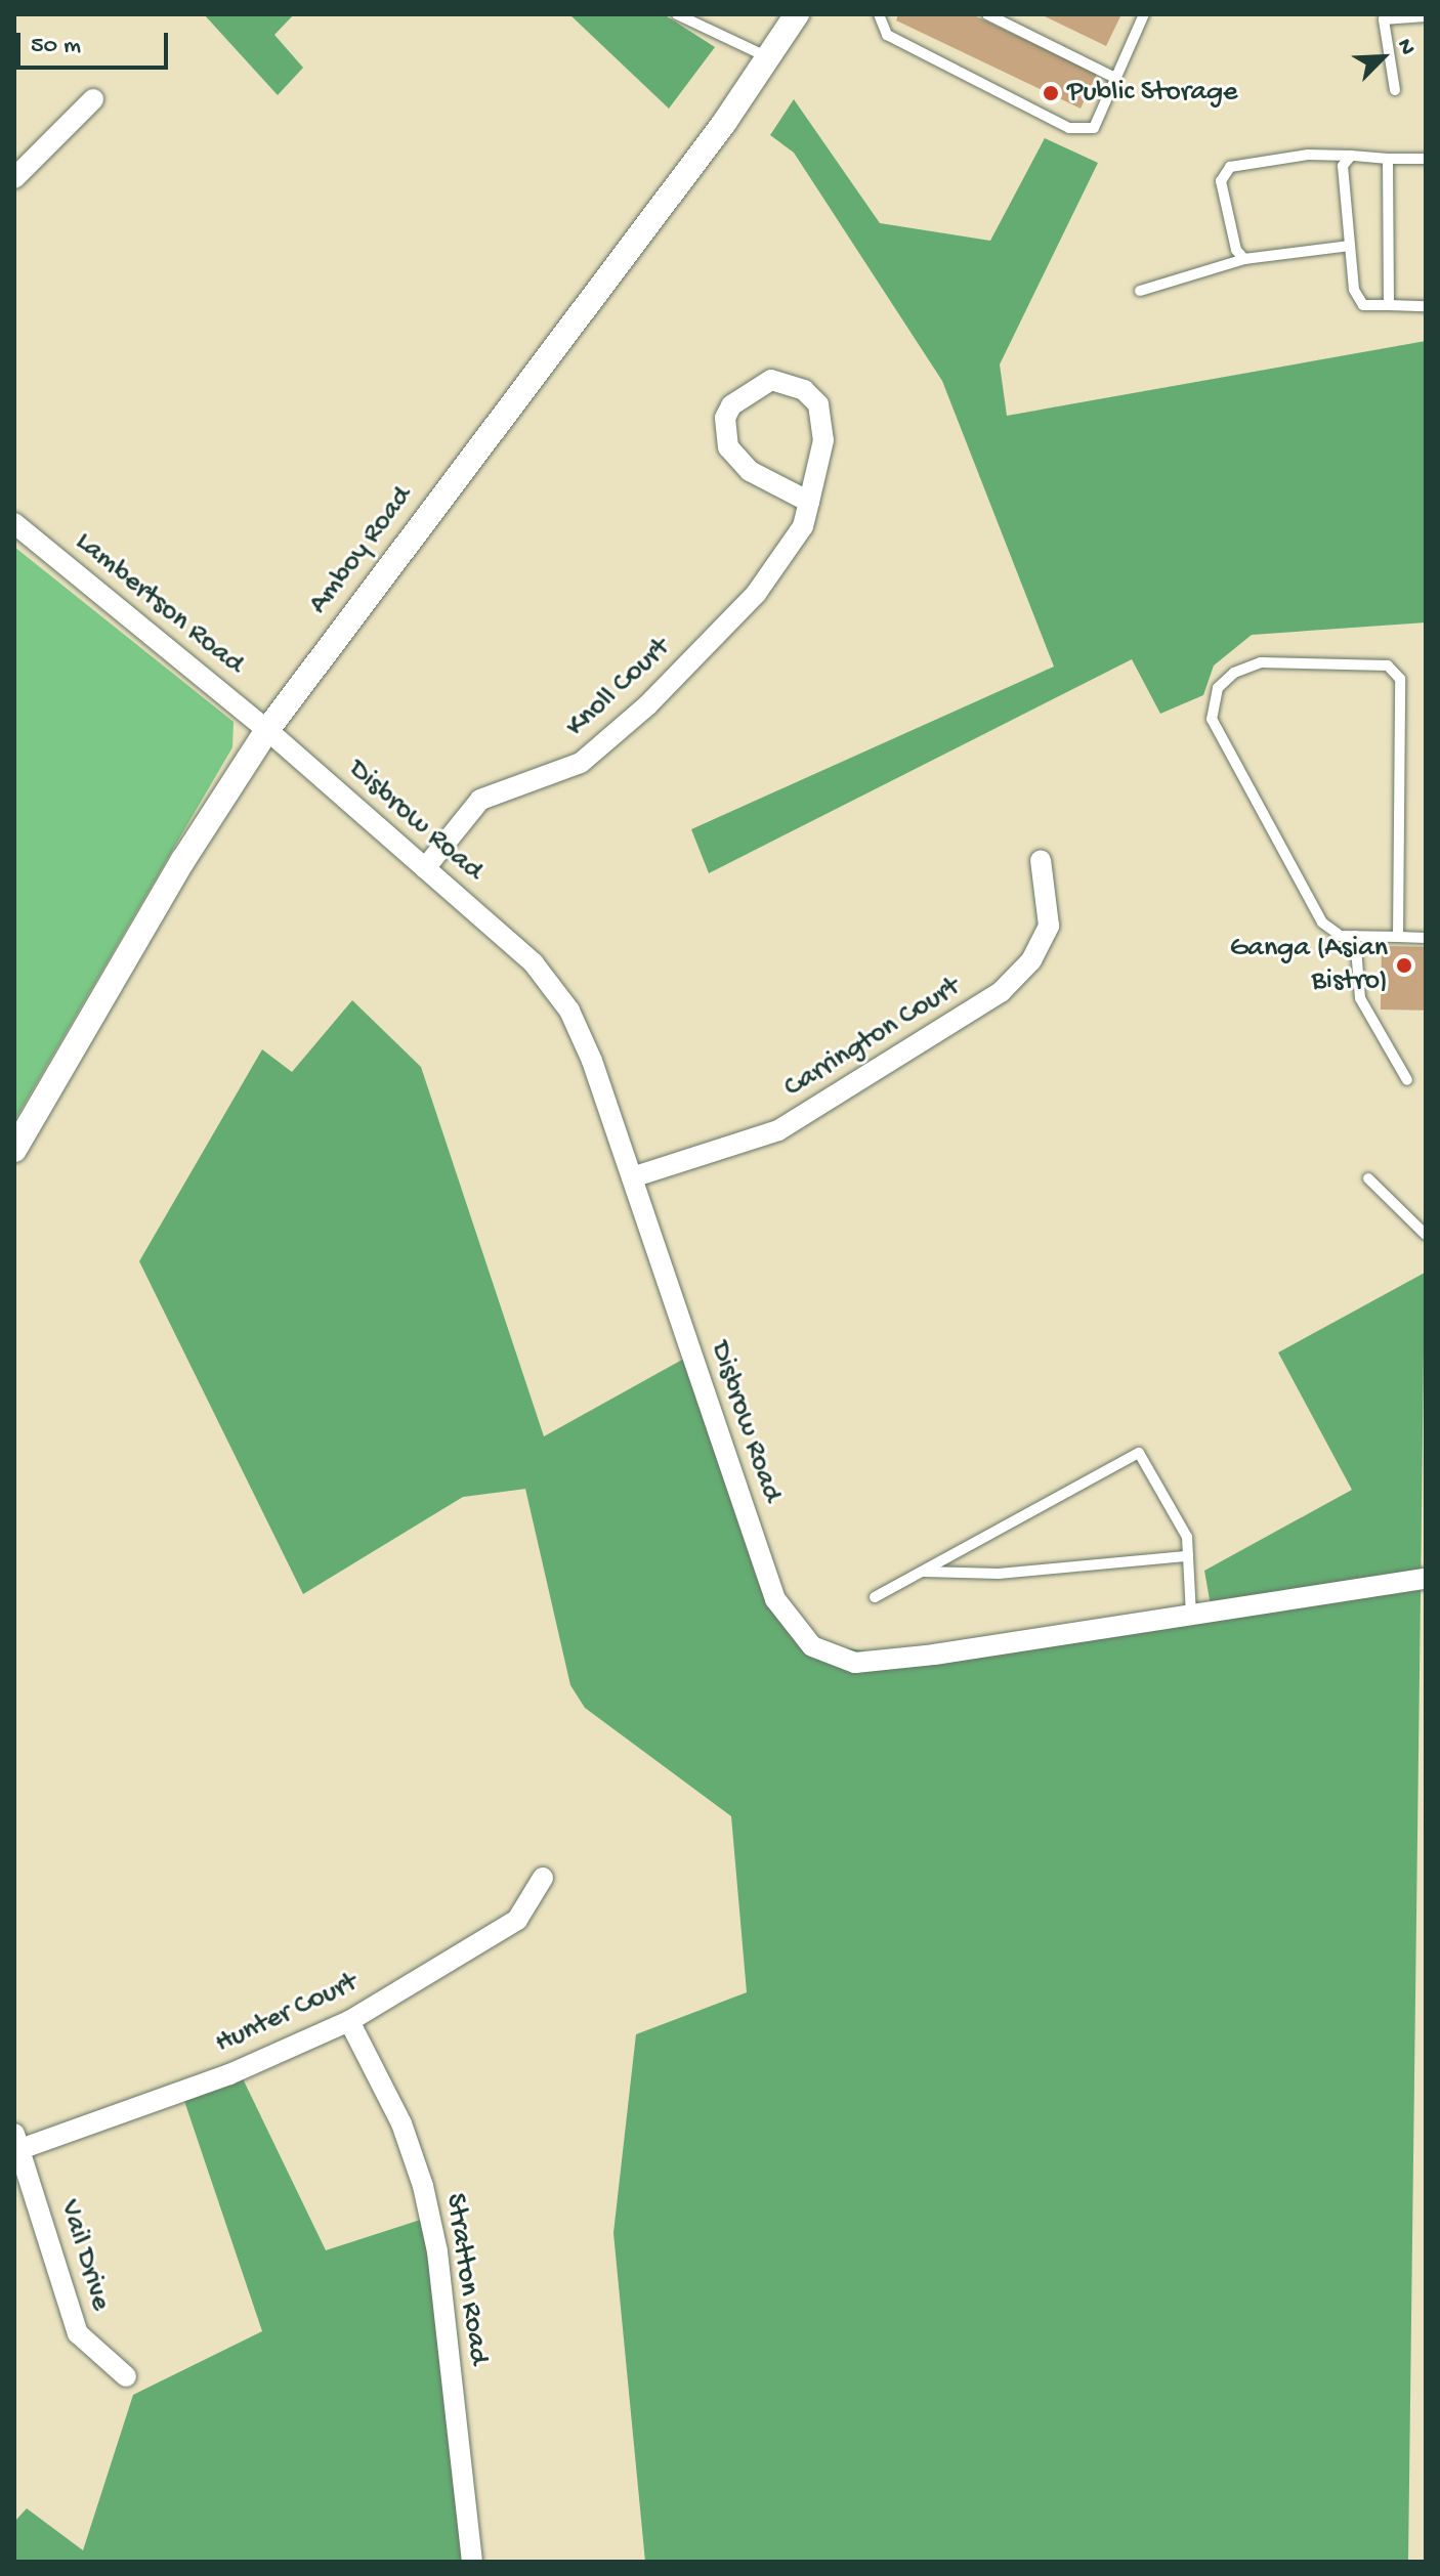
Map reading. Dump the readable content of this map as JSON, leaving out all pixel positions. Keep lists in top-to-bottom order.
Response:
{
  "streets": {
    "street": [
      "Amboy Road",
      "Lambertson Road",
      "Knoll Court",
      "Disbrow Road",
      "Carrington Court",
      "Hunter Court",
      "Vail Drive",
      "Stratton Road"
    ]
  },
  "crossings": [
    ["Amboy Road", "Lambertson Road"],
    ["Amboy Road", "Disbrow Road"],
    ["Lambertson Road", "Disbrow Road"],
    ["Knoll Court", "Disbrow Road"],
    ["Disbrow Road", "Carrington Court"],
    ["Hunter Court", "Vail Drive"],
    ["Hunter Court", "Stratton Road"]
  ],
  "places": ["Public Storage", "Ganga (Asian Bistro)"],
  "scale_bar": "50 m",
  "north": "top right"
}
